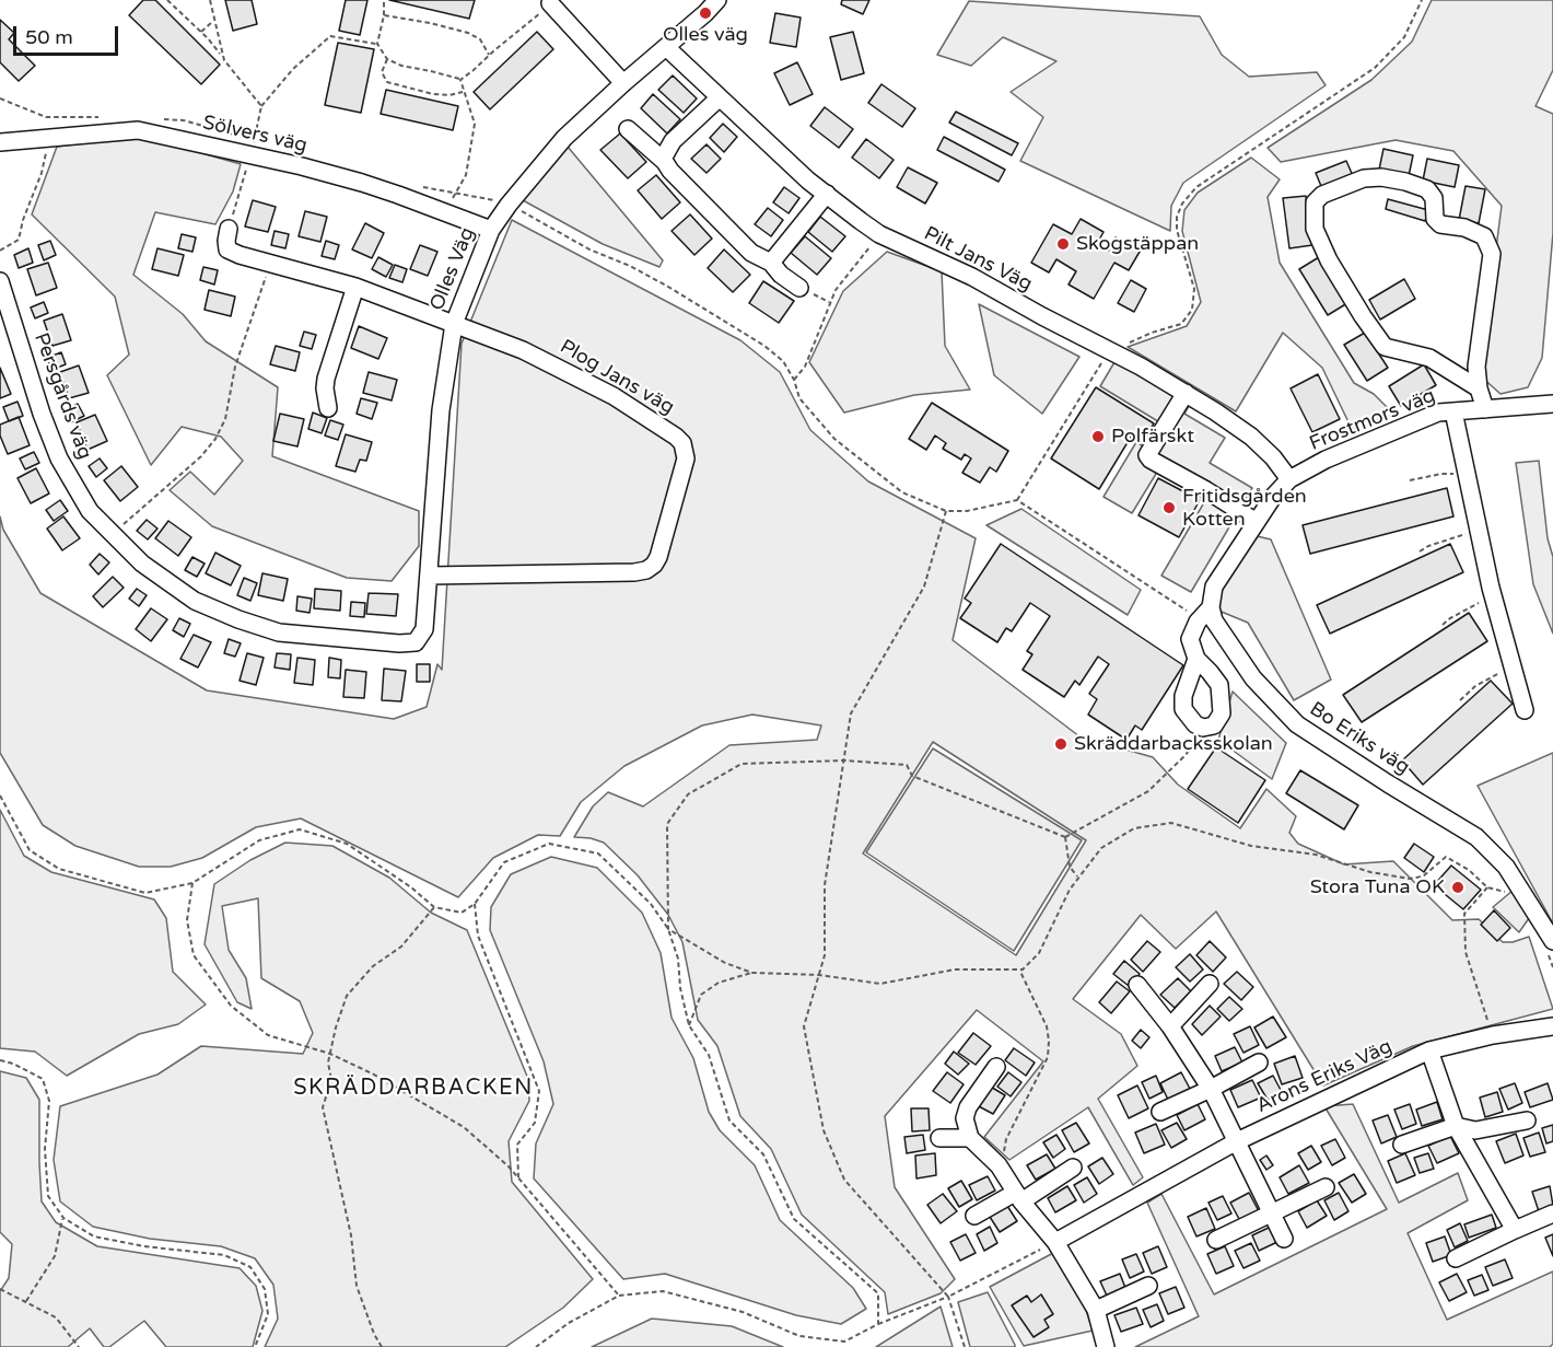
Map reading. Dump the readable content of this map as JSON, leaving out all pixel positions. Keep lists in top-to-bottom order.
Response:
{
  "streets": {
    "street": [
      "Sölvers väg",
      "Pilt Jans Väg",
      "Olles Väg",
      "Plog Jans väg",
      "Persgårds väg",
      "Frostmors väg",
      "Bo Eriks väg",
      "Arons Eriks Väg"
    ]
  },
  "crossings": [
    ["Sölvers väg", "Olles Väg"],
    ["Pilt Jans Väg", "Olles Väg"],
    ["Pilt Jans Väg", "Frostmors väg"],
    ["Olles Väg", "Plog Jans väg"],
    ["Olles Väg", "Persgårds väg"]
  ],
  "districts": ["SKRÄDDARBACKEN"],
  "places": [
    "Olles väg",
    "Skogstäppan",
    "Polfärskt",
    "Fritidsgården Kotten",
    "Skräddarbacksskolan",
    "Stora Tuna OK"
  ],
  "scale_bar": "50 m"
}
